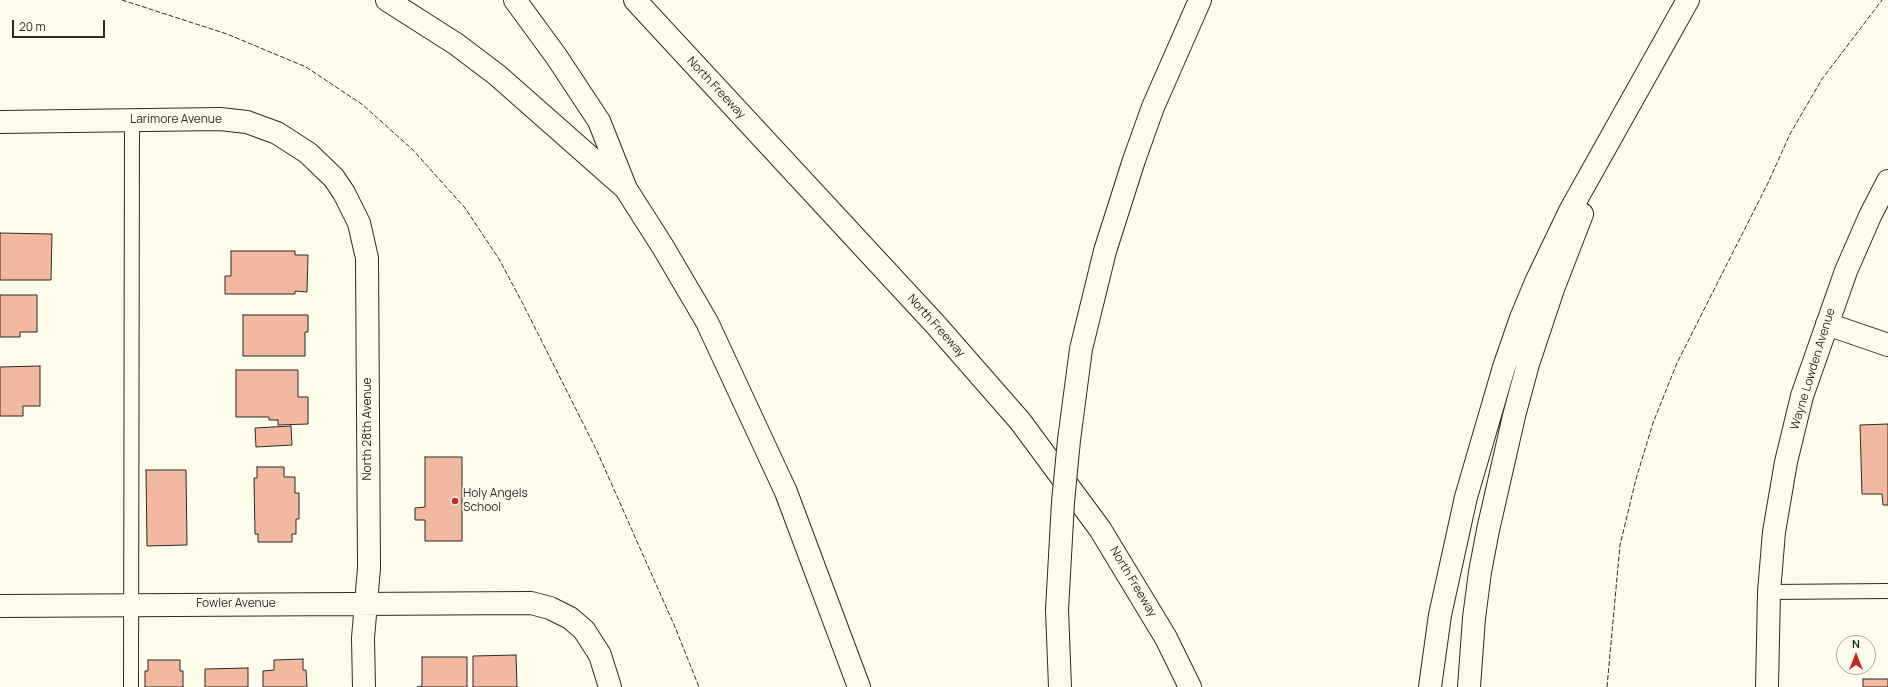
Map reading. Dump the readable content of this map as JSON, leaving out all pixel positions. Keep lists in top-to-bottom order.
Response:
{
  "streets": {
    "main road": [
      "North Freeway",
      "Larimore Avenue",
      "Wayne Lowden Avenue",
      "North 28th Avenue",
      "Fowler Avenue"
    ]
  },
  "crossings": [
    ["Larimore Avenue", "North 28th Avenue"],
    ["North 28th Avenue", "Fowler Avenue"]
  ],
  "places": ["Holy Angels School"],
  "scale_bar": "20 m",
  "north": "top"
}
